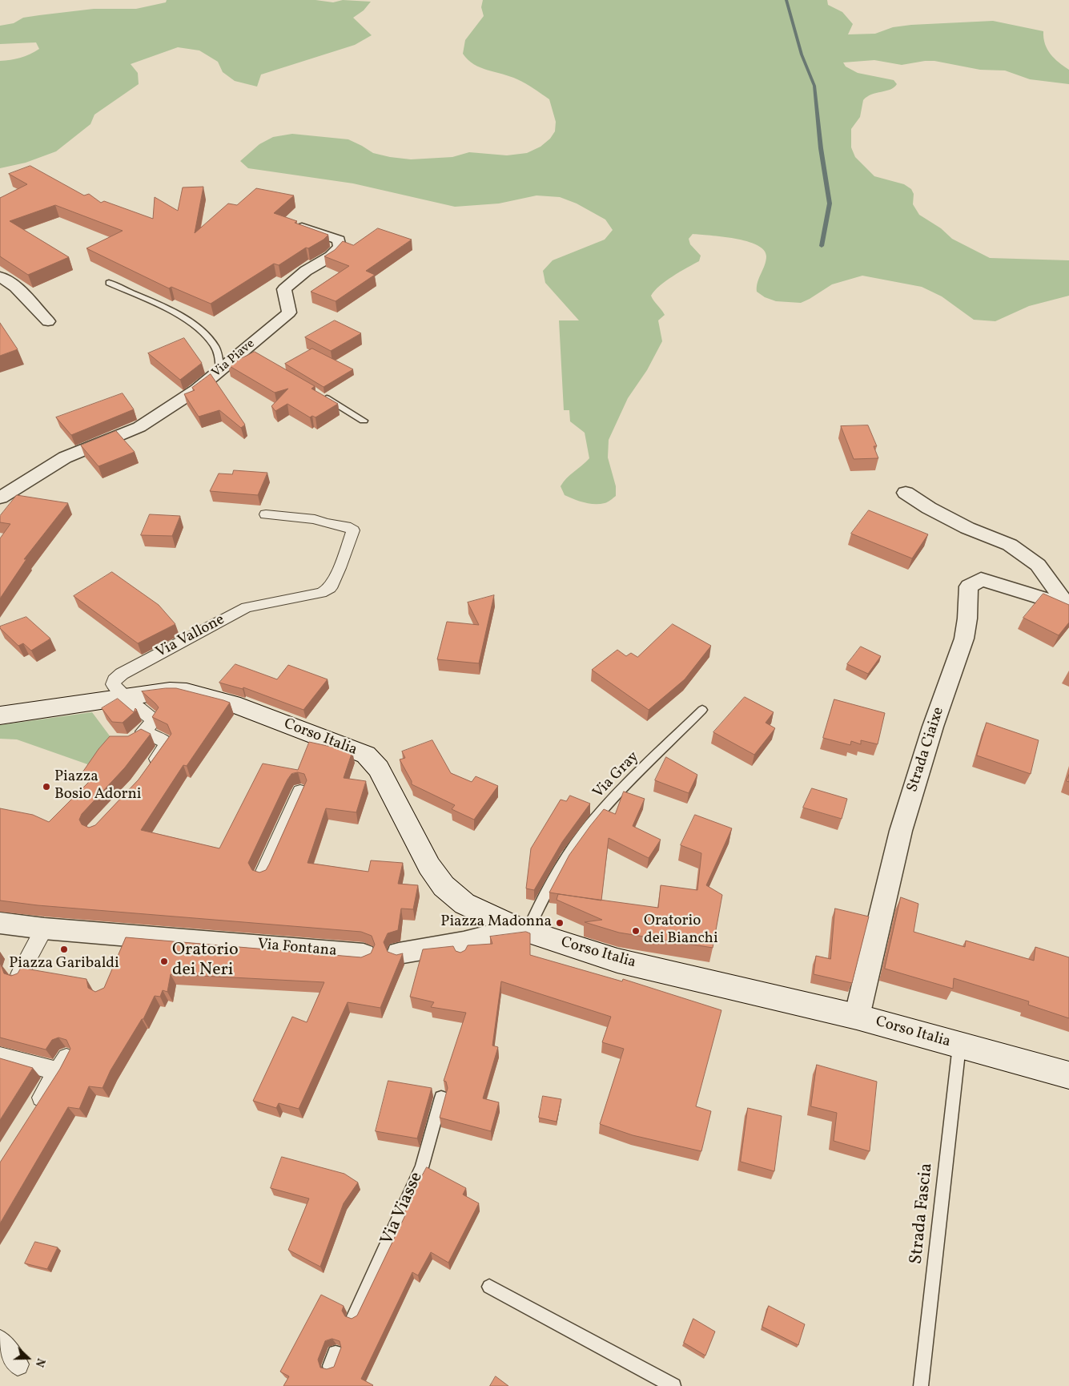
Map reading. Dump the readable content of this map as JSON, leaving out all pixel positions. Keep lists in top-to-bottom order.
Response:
{
  "streets": {
    "main road": ["Corso Italia"],
    "street": [
      "Via Piave",
      "Via Vallone",
      "Strada Ciaixe",
      "Via Fontana"
    ],
    "lane": ["Via Gray", "Via Viasse", "Strada Fascia"]
  },
  "crossings": [
    ["Via Vallone", "Corso Italia"],
    ["Corso Italia", "Strada Ciaixe"],
    ["Corso Italia", "Via Gray"],
    ["Corso Italia", "Strada Fascia"]
  ],
  "places": [
    "Piazza Bosio Adorni",
    "Piazza Madonna",
    "Oratorio dei Bianchi",
    "Piazza Garibaldi",
    "Oratorio dei Neri"
  ],
  "north": "right"
}
